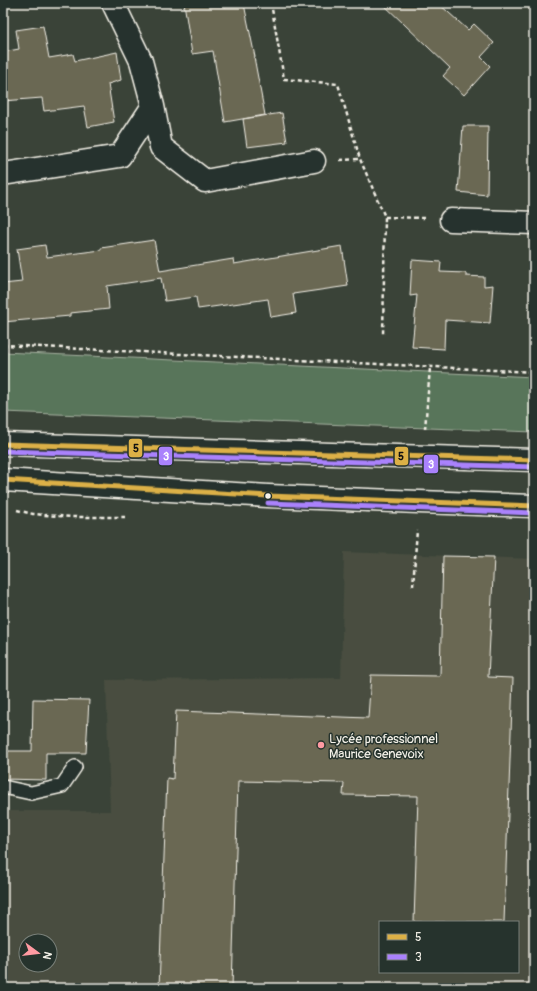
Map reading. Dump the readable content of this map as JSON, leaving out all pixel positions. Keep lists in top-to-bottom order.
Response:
{
  "places": ["Lycée professionnel Maurice Genevoix"],
  "lines": ["transit line 5", "transit line 3"],
  "legend": ["5", "3"],
  "north": "right"
}
